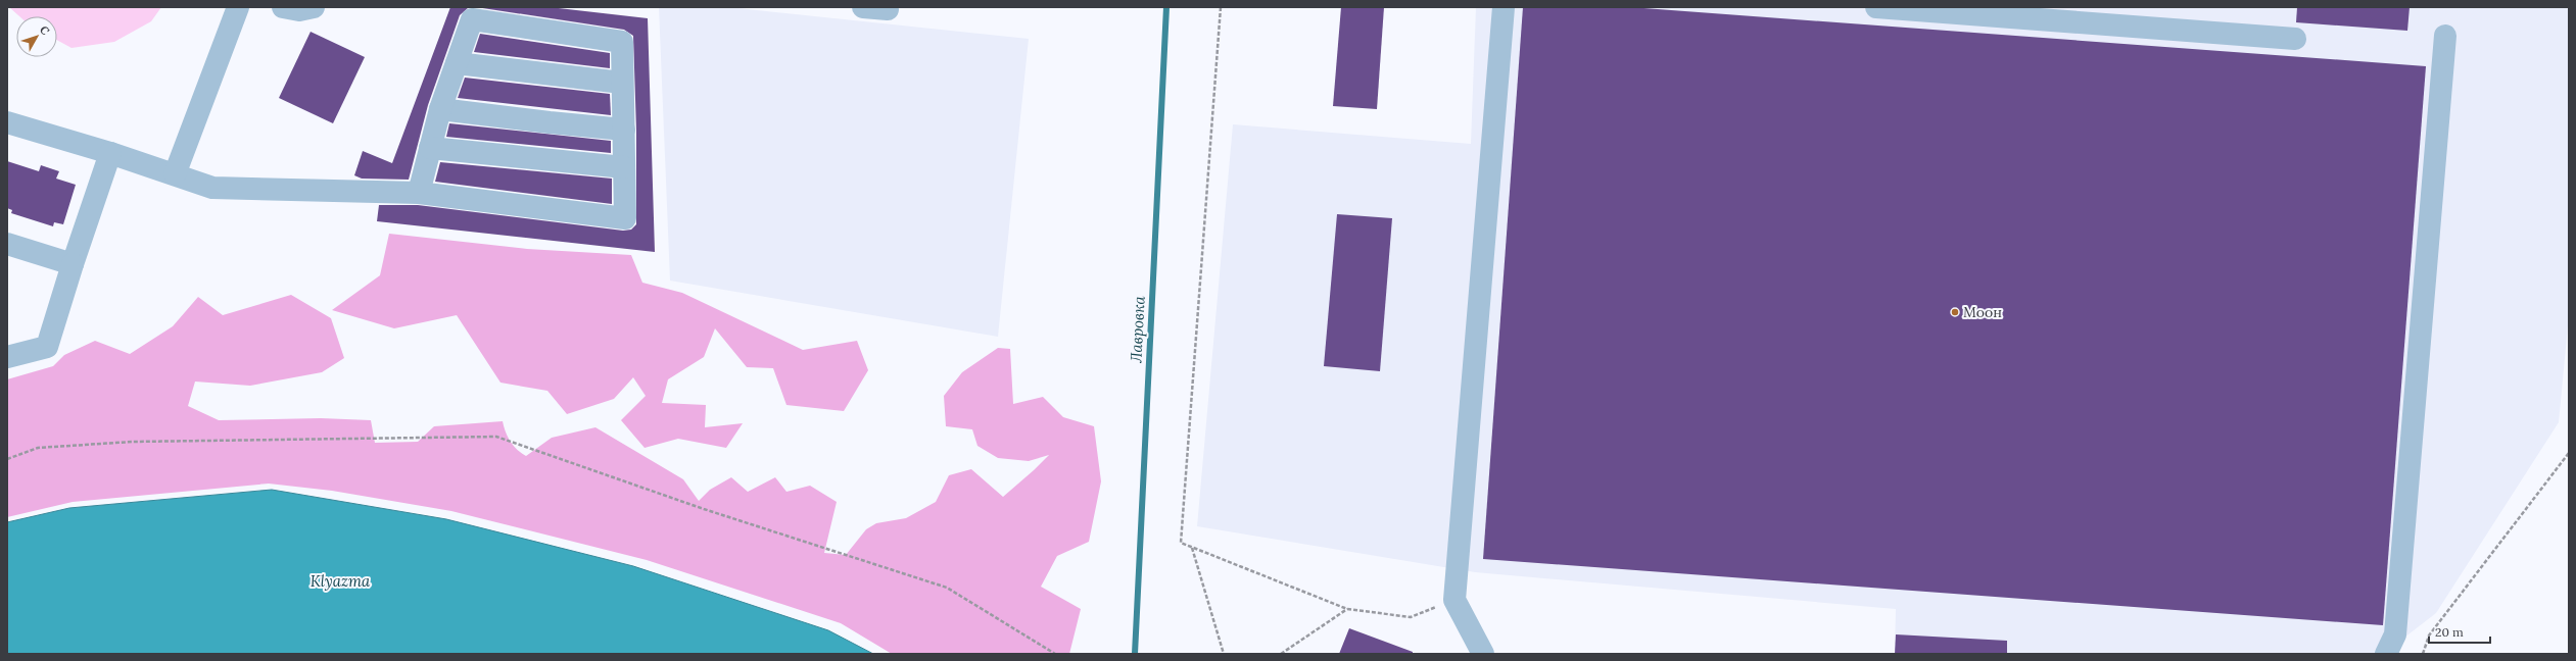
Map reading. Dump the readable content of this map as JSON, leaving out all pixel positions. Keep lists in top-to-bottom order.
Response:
{
  "water": ["Лавровка", "Klyazma"],
  "places": ["Моон"],
  "scale_bar": "20 m",
  "north": "top right"
}
